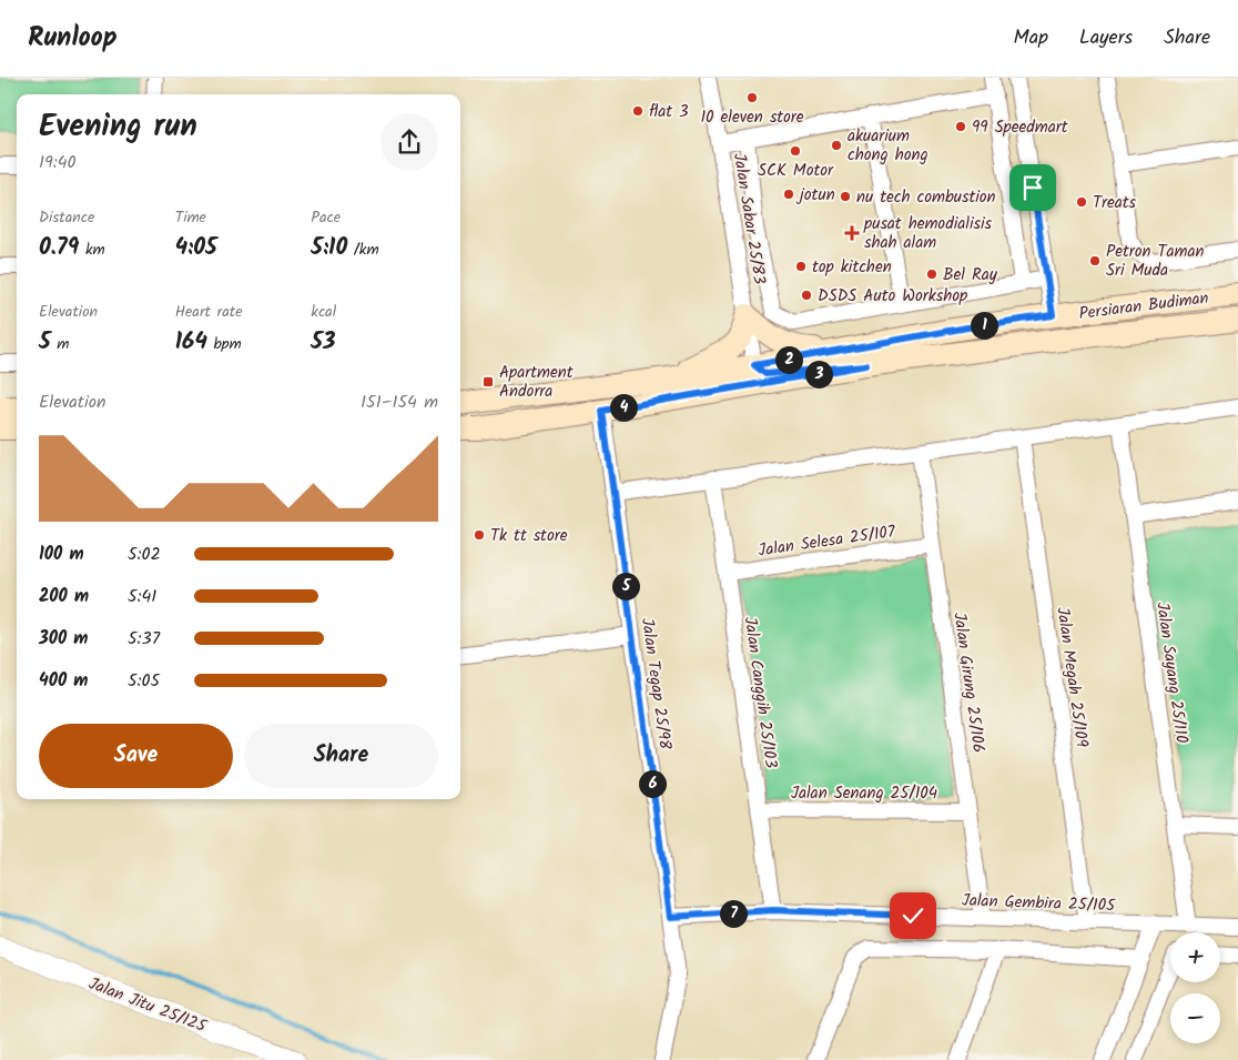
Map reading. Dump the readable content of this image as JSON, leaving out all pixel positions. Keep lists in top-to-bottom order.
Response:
{
  "streets": {
    "main road": ["Persiaran Budiman"],
    "street": [
      "Jalan Sabar 25/83",
      "Jalan Selesa 25/107",
      "Jalan Sayang 25/110",
      "Jalan Megah 25/109",
      "Jalan Girung 25/106",
      "Jalan Tegap 25/98",
      "Jalan Canggih 25/103",
      "Jalan Senang 25/104",
      "Jalan Gembira 25/105",
      "Jalan Jitu 25/125"
    ]
  },
  "crossings": [
    ["Jalan Sabar 25/83", "Persiaran Budiman"],
    ["Persiaran Budiman", "Jalan Tegap 25/98"],
    ["Jalan Selesa 25/107", "Jalan Girung 25/106"],
    ["Jalan Selesa 25/107", "Jalan Canggih 25/103"],
    ["Jalan Sayang 25/110", "Jalan Gembira 25/105"],
    ["Jalan Megah 25/109", "Jalan Gembira 25/105"],
    ["Jalan Girung 25/106", "Jalan Senang 25/104"],
    ["Jalan Girung 25/106", "Jalan Gembira 25/105"],
    ["Jalan Tegap 25/98", "Jalan Gembira 25/105"],
    ["Jalan Canggih 25/103", "Jalan Senang 25/104"],
    ["Jalan Canggih 25/103", "Jalan Gembira 25/105"]
  ],
  "places": {
    "other": [
      "10 eleven store",
      "flat 3",
      "99 Speedmart",
      "akuarium chong hong",
      "SCK Motor",
      "jotun",
      "nu tech combustion",
      "Treats",
      "Petron Taman Sri Muda",
      "top kitchen",
      "Bel Ray",
      "DSDS Auto Workshop",
      "Tk tt store"
    ],
    "health": ["pusat hemodialisis shah alam"],
    "transit": ["Apartment Andorra"]
  },
  "page": {
    "header": "Runloop",
    "nav": ["Map", "Layers", "Share"],
    "heading": ["Evening run", "19:40"],
    "stats": [
      ["Distance", "0.79 km"],
      ["Time", "4:05"],
      ["Pace", "5:10 /km"],
      ["Elevation", "5 m"],
      ["Heart rate", "164 bpm"],
      ["kcal", "53"]
    ],
    "pins": [
      "1",
      "2",
      "3",
      "4",
      "5",
      "6",
      "7"
    ],
    "chart": ["Elevation", "151–154 m"],
    "list": [
      {
        "name": "100 m",
        "note": "5:02"
      },
      {
        "name": "200 m",
        "note": "5:41"
      },
      {
        "name": "300 m",
        "note": "5:37"
      },
      {
        "name": "400 m",
        "note": "5:05"
      }
    ],
    "buttons": ["Save", "Share"],
    "map_buttons": ["+", "−"]
  }
}
